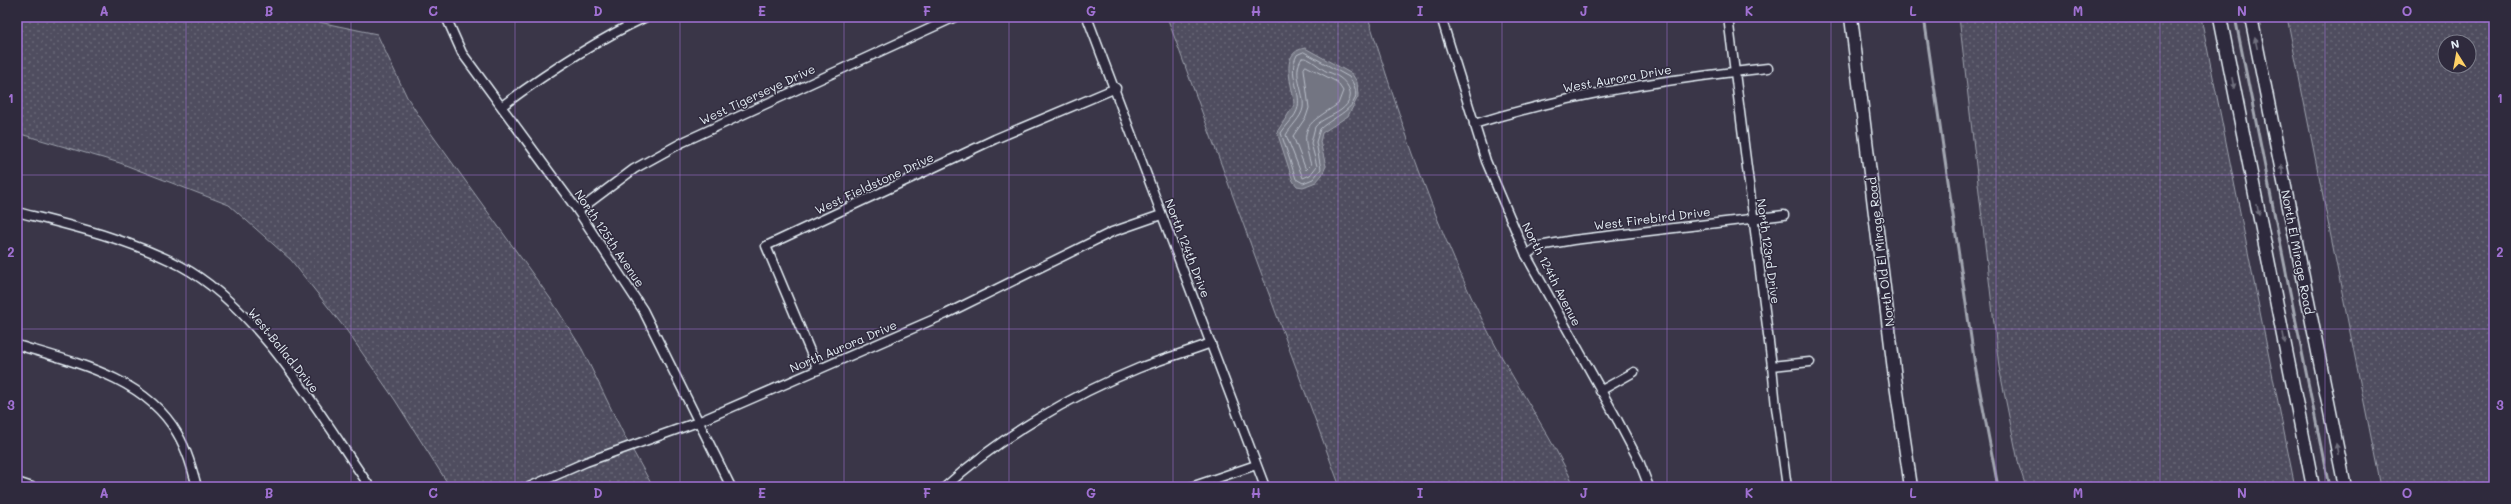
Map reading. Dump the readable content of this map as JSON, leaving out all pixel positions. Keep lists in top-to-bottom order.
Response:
{
  "streets": {
    "main road": ["North Old El Mirage Road", "North El Mirage Road"],
    "street": [
      "West Aurora Drive",
      "West Tigerseye Drive",
      "West Fieldstone Drive",
      "West Firebird Drive",
      "North 125th Avenue",
      "North 124th Drive",
      "North 123rd Drive",
      "North 124th Avenue",
      "North Aurora Drive",
      "West Ballad Drive"
    ]
  },
  "crossings": [
    ["West Aurora Drive", "North 123rd Drive"],
    ["West Aurora Drive", "North 124th Avenue"],
    ["West Tigerseye Drive", "North 125th Avenue"],
    ["West Fieldstone Drive", "North 124th Drive"],
    ["West Fieldstone Drive", "North Aurora Drive"],
    ["West Firebird Drive", "North 123rd Drive"],
    ["West Firebird Drive", "North 124th Avenue"],
    ["North 125th Avenue", "North Aurora Drive"],
    ["North 124th Drive", "North Aurora Drive"]
  ],
  "north": "top",
  "grid": {
    "columns": [
      "A",
      "B",
      "C",
      "D",
      "E",
      "F",
      "G",
      "H",
      "I",
      "J",
      "K",
      "L",
      "M",
      "N",
      "O"
    ],
    "rows": ["1", "2", "3"]
  }
}
